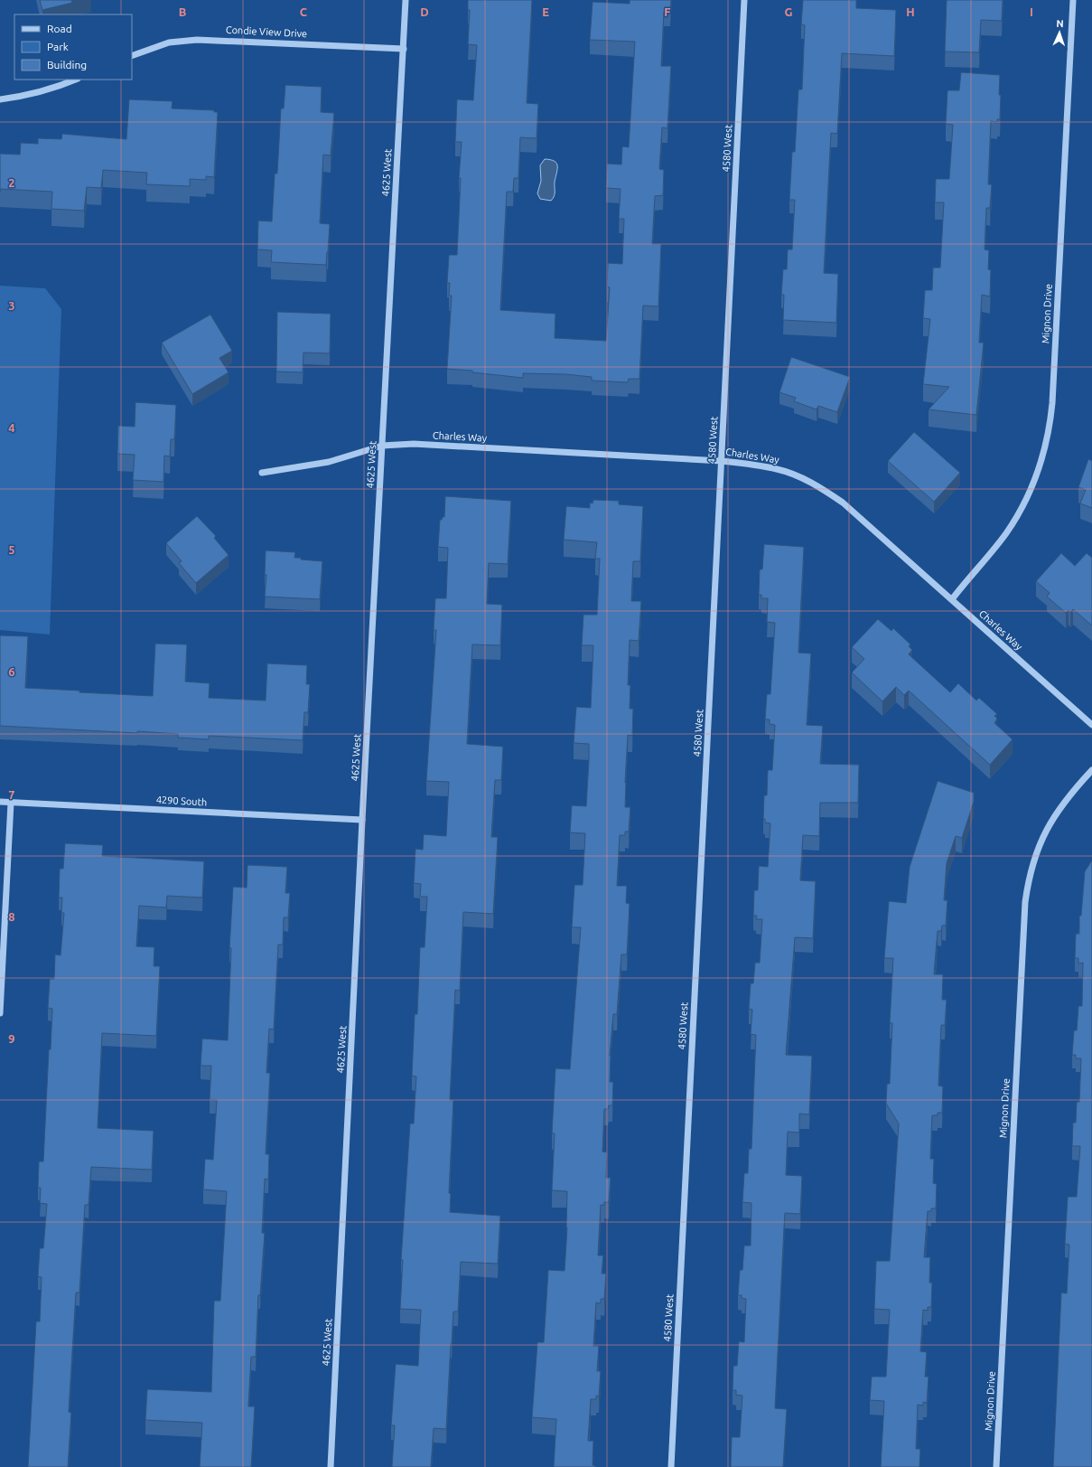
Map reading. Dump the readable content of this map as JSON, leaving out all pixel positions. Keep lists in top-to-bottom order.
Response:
{
  "streets": {
    "street": [
      "Condie View Drive",
      "4580 West",
      "4625 West",
      "Mignon Drive",
      "Charles Way",
      "4290 South"
    ]
  },
  "crossings": [
    ["Condie View Drive", "4625 West"],
    ["4580 West", "Charles Way"],
    ["4625 West", "Charles Way"],
    ["4625 West", "4290 South"],
    ["Mignon Drive", "Charles Way"]
  ],
  "legend": ["Road", "Park", "Building"],
  "north": "top",
  "grid": {
    "columns": [
      "B",
      "C",
      "D",
      "E",
      "F",
      "G",
      "H",
      "I"
    ],
    "rows": [
      "2",
      "3",
      "4",
      "5",
      "6",
      "7",
      "8",
      "9"
    ]
  }
}
